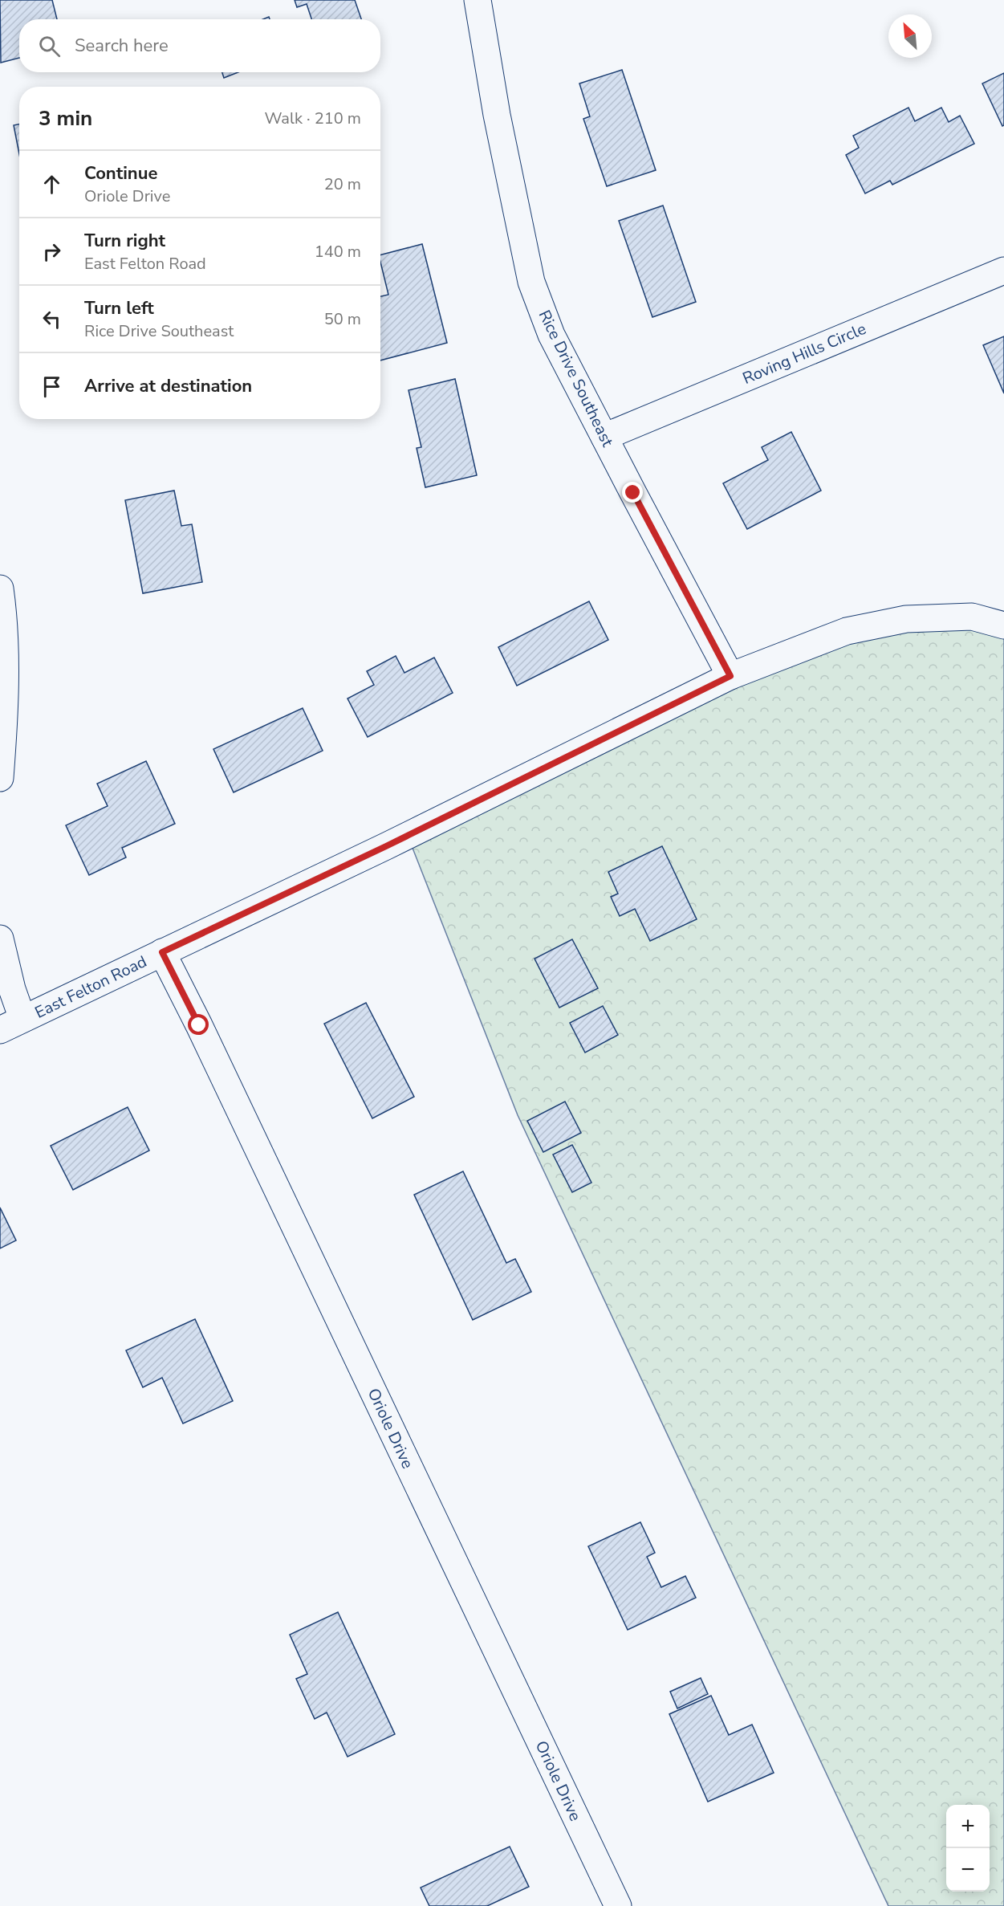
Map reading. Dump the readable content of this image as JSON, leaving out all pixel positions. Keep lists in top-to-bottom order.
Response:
{
  "streets": {
    "street": [
      "Roving Hills Circle",
      "Rice Drive Southeast",
      "East Felton Road",
      "Oriole Drive"
    ]
  },
  "crossings": [
    ["Roving Hills Circle", "Rice Drive Southeast"],
    ["Rice Drive Southeast", "East Felton Road"],
    ["East Felton Road", "Oriole Drive"]
  ],
  "north": "top left",
  "page": {
    "search": "Search here",
    "heading": ["3 min", "Walk · 210 m"],
    "list": [
      ["Continue", "Oriole Drive", "20 m"],
      ["Turn right", "East Felton Road", "140 m"],
      ["Turn left", "Rice Drive Southeast", "50 m"],
      "Arrive at destination"
    ],
    "map_buttons": ["+", "−"]
  }
}
